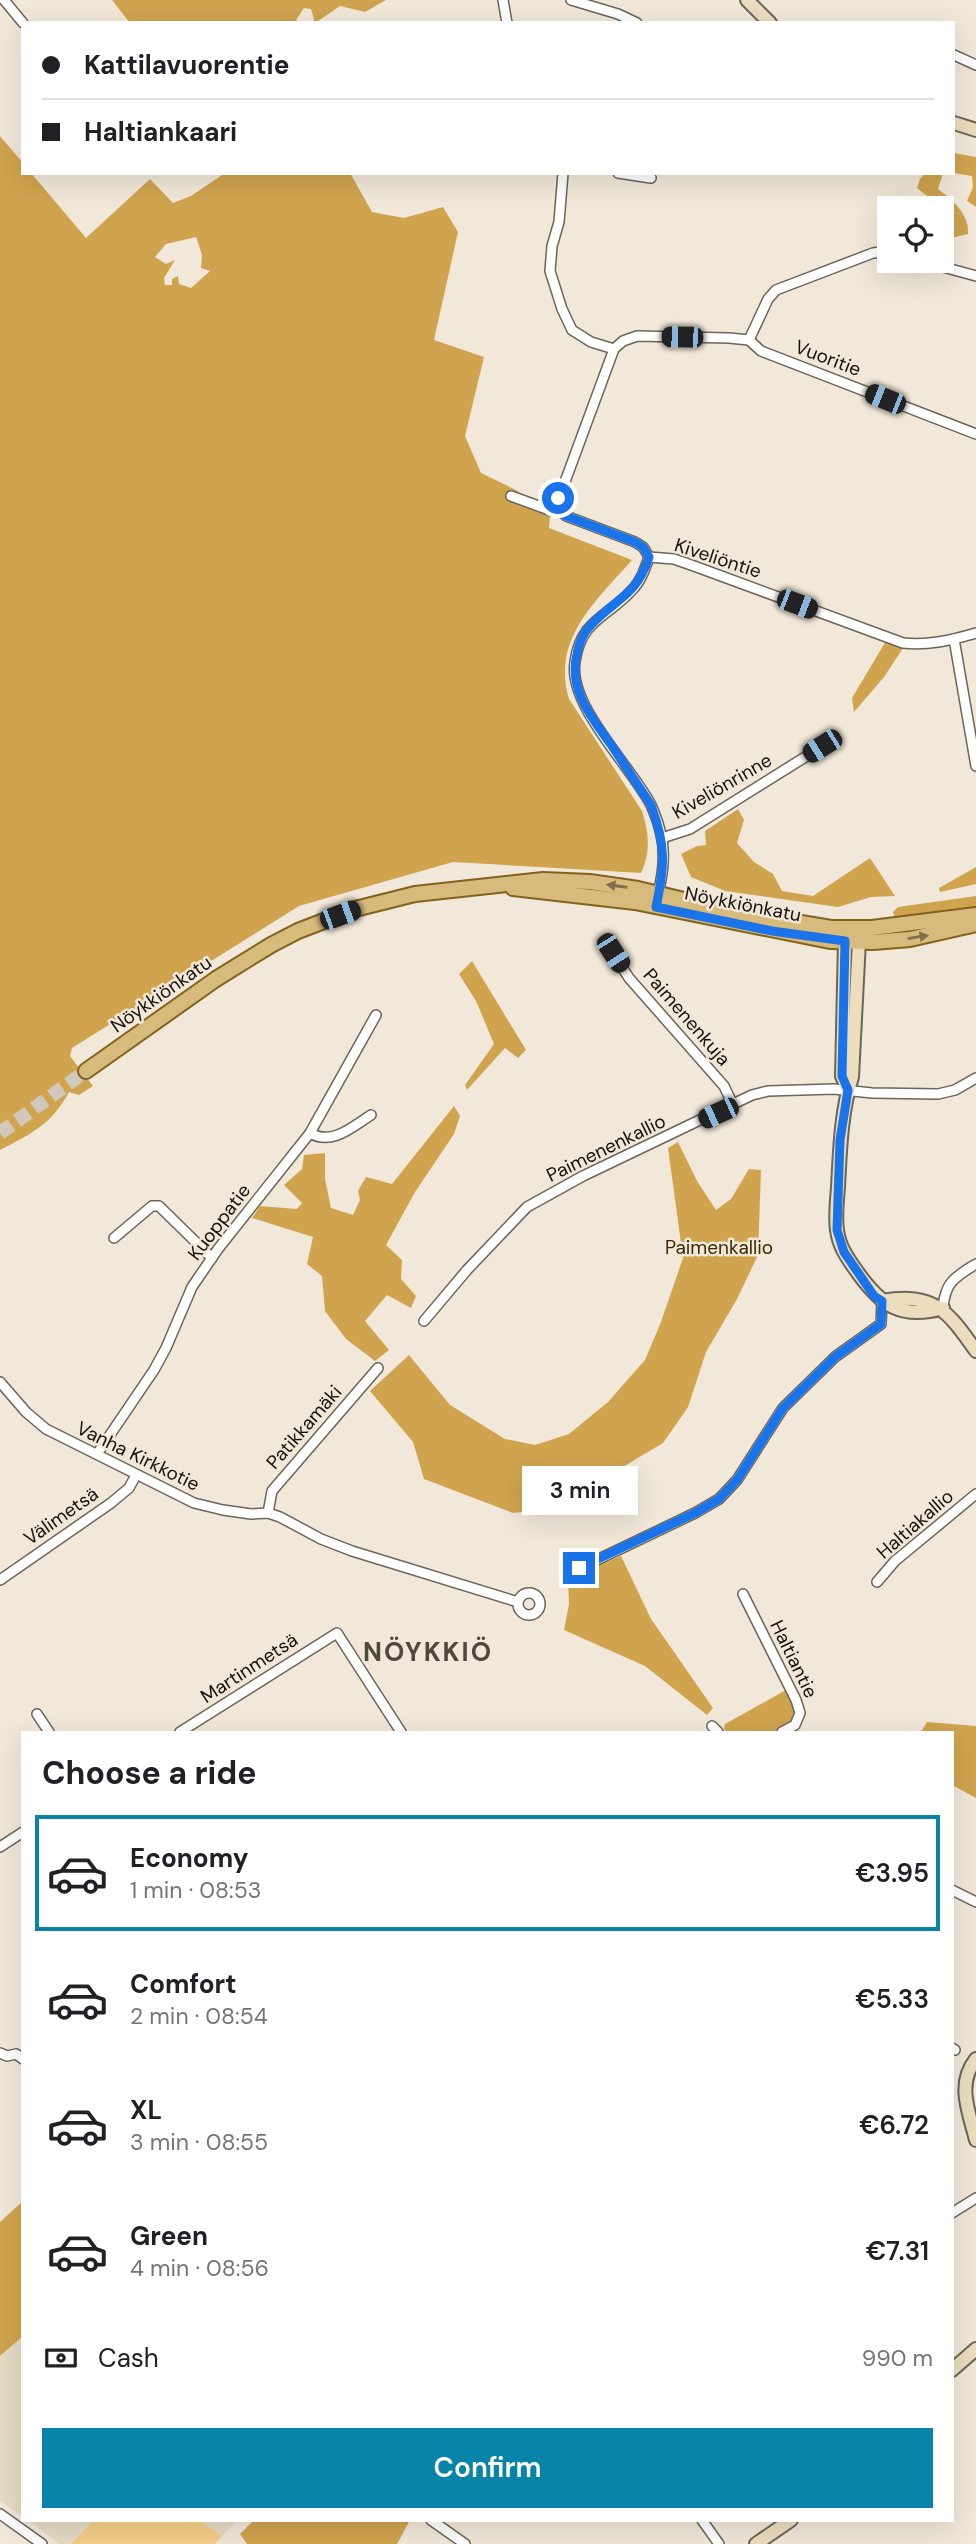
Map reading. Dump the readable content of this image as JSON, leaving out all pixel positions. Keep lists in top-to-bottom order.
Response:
{
  "streets": {
    "main road": ["Nöykkiönkatu"],
    "street": [
      "Vuoritie",
      "Kiveliöntie",
      "Kiveliönrinne",
      "Paimenenkuja",
      "Paimenenkallio",
      "Kuoppatie",
      "Patikkamäki",
      "Vanha Kirkkotie",
      "Välimetsä",
      "Haltiakallio",
      "Haltiantie",
      "Martinmetsä"
    ]
  },
  "crossings": [
    ["Paimenenkuja", "Paimenenkallio"],
    ["Kuoppatie", "Vanha Kirkkotie"],
    ["Patikkamäki", "Vanha Kirkkotie"],
    ["Vanha Kirkkotie", "Välimetsä"]
  ],
  "districts": ["NÖYKKIÖ"],
  "parks": ["Paimenkallio"],
  "page": {
    "banner": ["Kattilavuorentie", "Haltiankaari"],
    "bubble": "3 min",
    "heading": "Choose a ride",
    "list": [
      {
        "name": "Economy",
        "note": "1 min · 08:53",
        "value": "€3.95"
      },
      {
        "name": "Comfort",
        "note": "2 min · 08:54",
        "value": "€5.33"
      },
      {
        "name": "XL",
        "note": "3 min · 08:55",
        "value": "€6.72"
      },
      {
        "name": "Green",
        "note": "4 min · 08:56",
        "value": "€7.31"
      }
    ],
    "pay": ["Cash", "990 m"],
    "buttons": "Confirm"
  }
}
